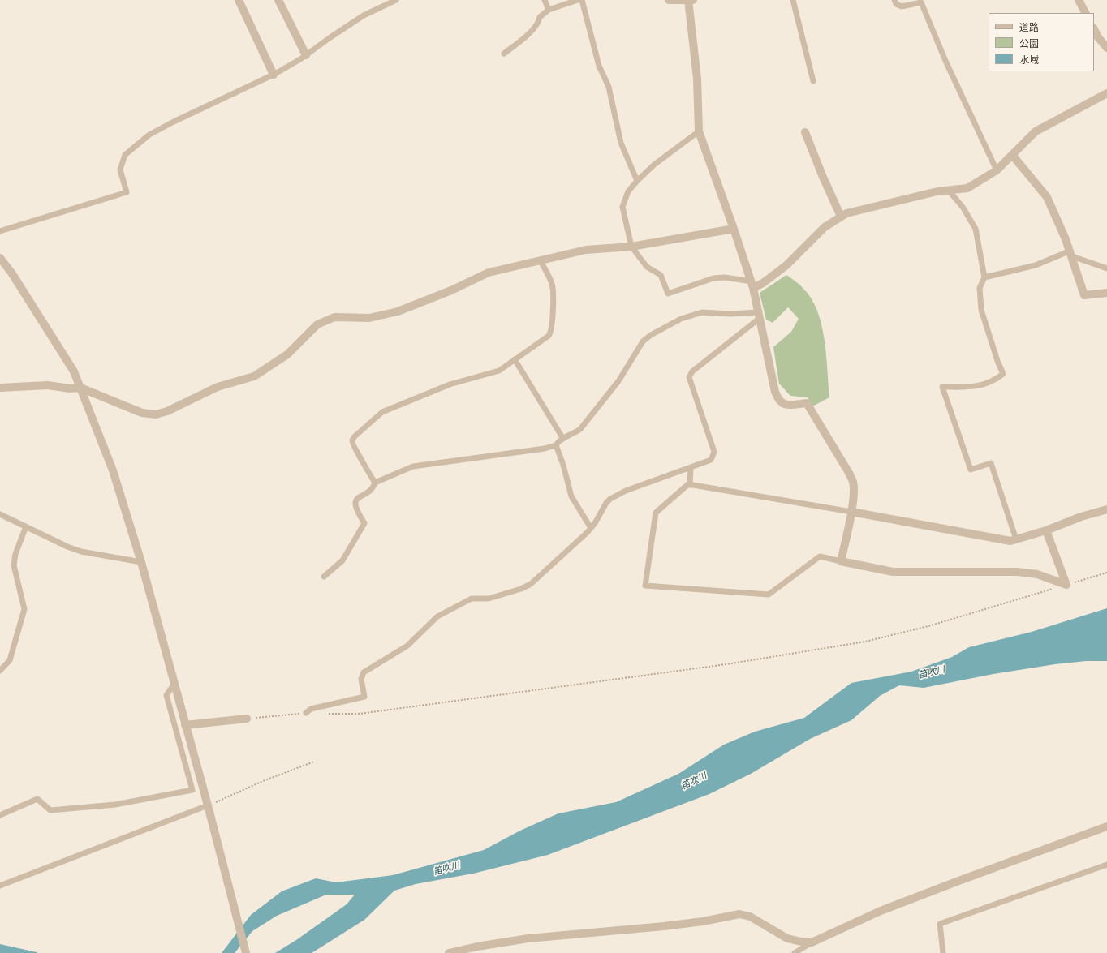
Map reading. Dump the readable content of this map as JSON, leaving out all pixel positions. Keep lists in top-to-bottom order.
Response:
{
  "water": ["笛吹川"],
  "legend": ["道路", "公園", "水域"]
}
